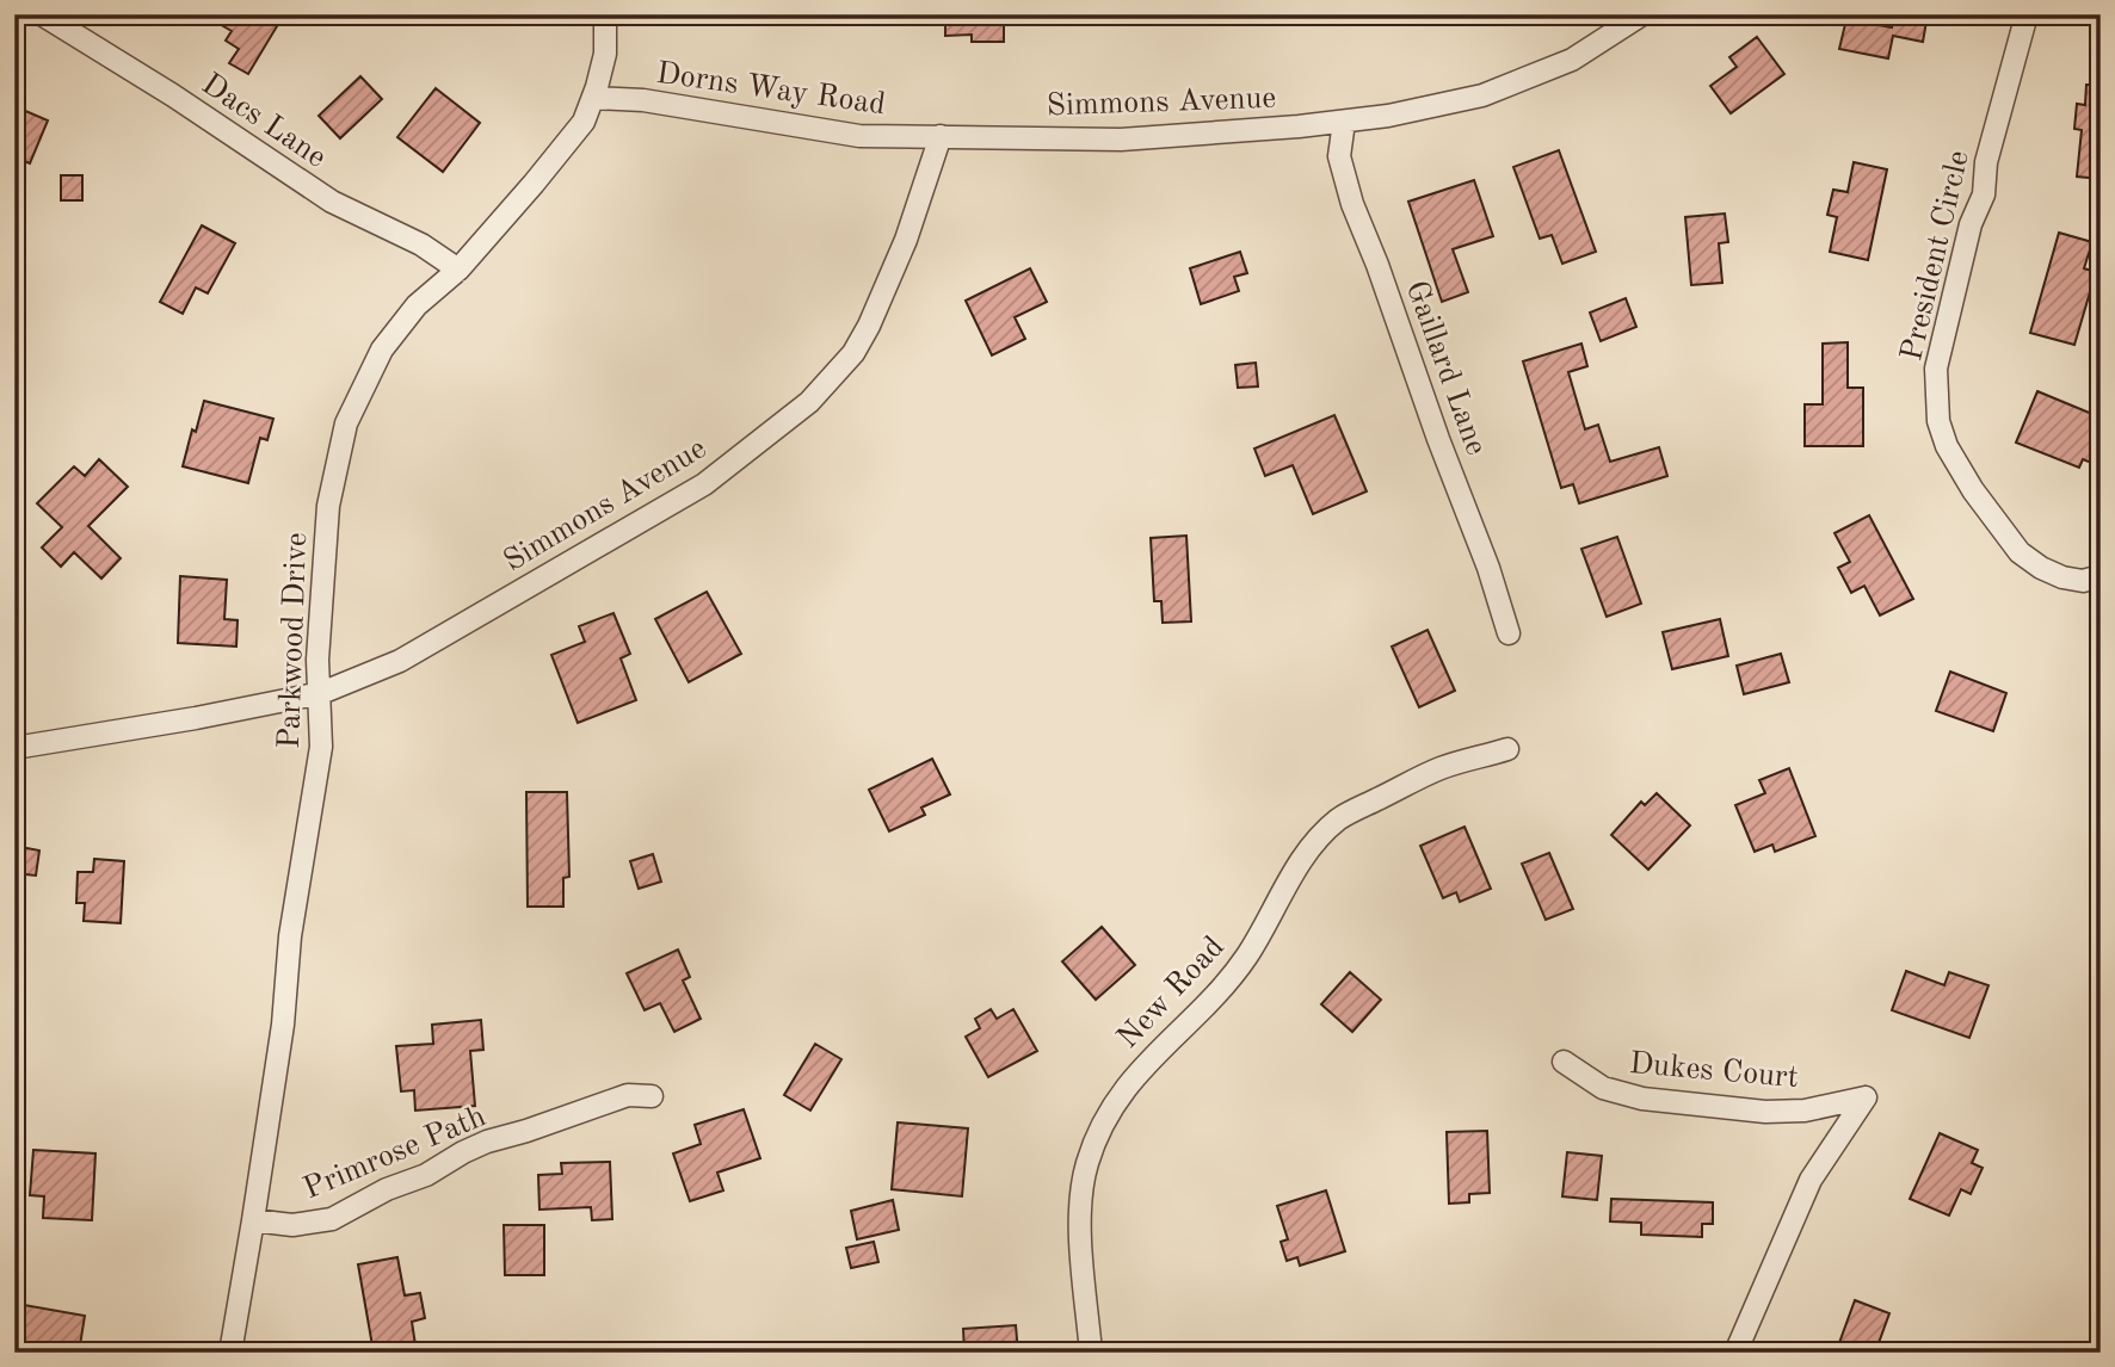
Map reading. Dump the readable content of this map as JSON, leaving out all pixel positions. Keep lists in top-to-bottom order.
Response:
{
  "streets": {
    "street": [
      "Dorns Way Road",
      "Simmons Avenue",
      "Dacs Lane",
      "President Circle",
      "Gaillard Lane",
      "Parkwood Drive",
      "New Road",
      "Dukes Court",
      "Primrose Path"
    ]
  },
  "crossings": [
    ["Dorns Way Road", "Simmons Avenue"],
    ["Dorns Way Road", "Parkwood Drive"],
    ["Simmons Avenue", "Gaillard Lane"],
    ["Simmons Avenue", "Parkwood Drive"],
    ["Dacs Lane", "Parkwood Drive"],
    ["Parkwood Drive", "Primrose Path"]
  ]
}
